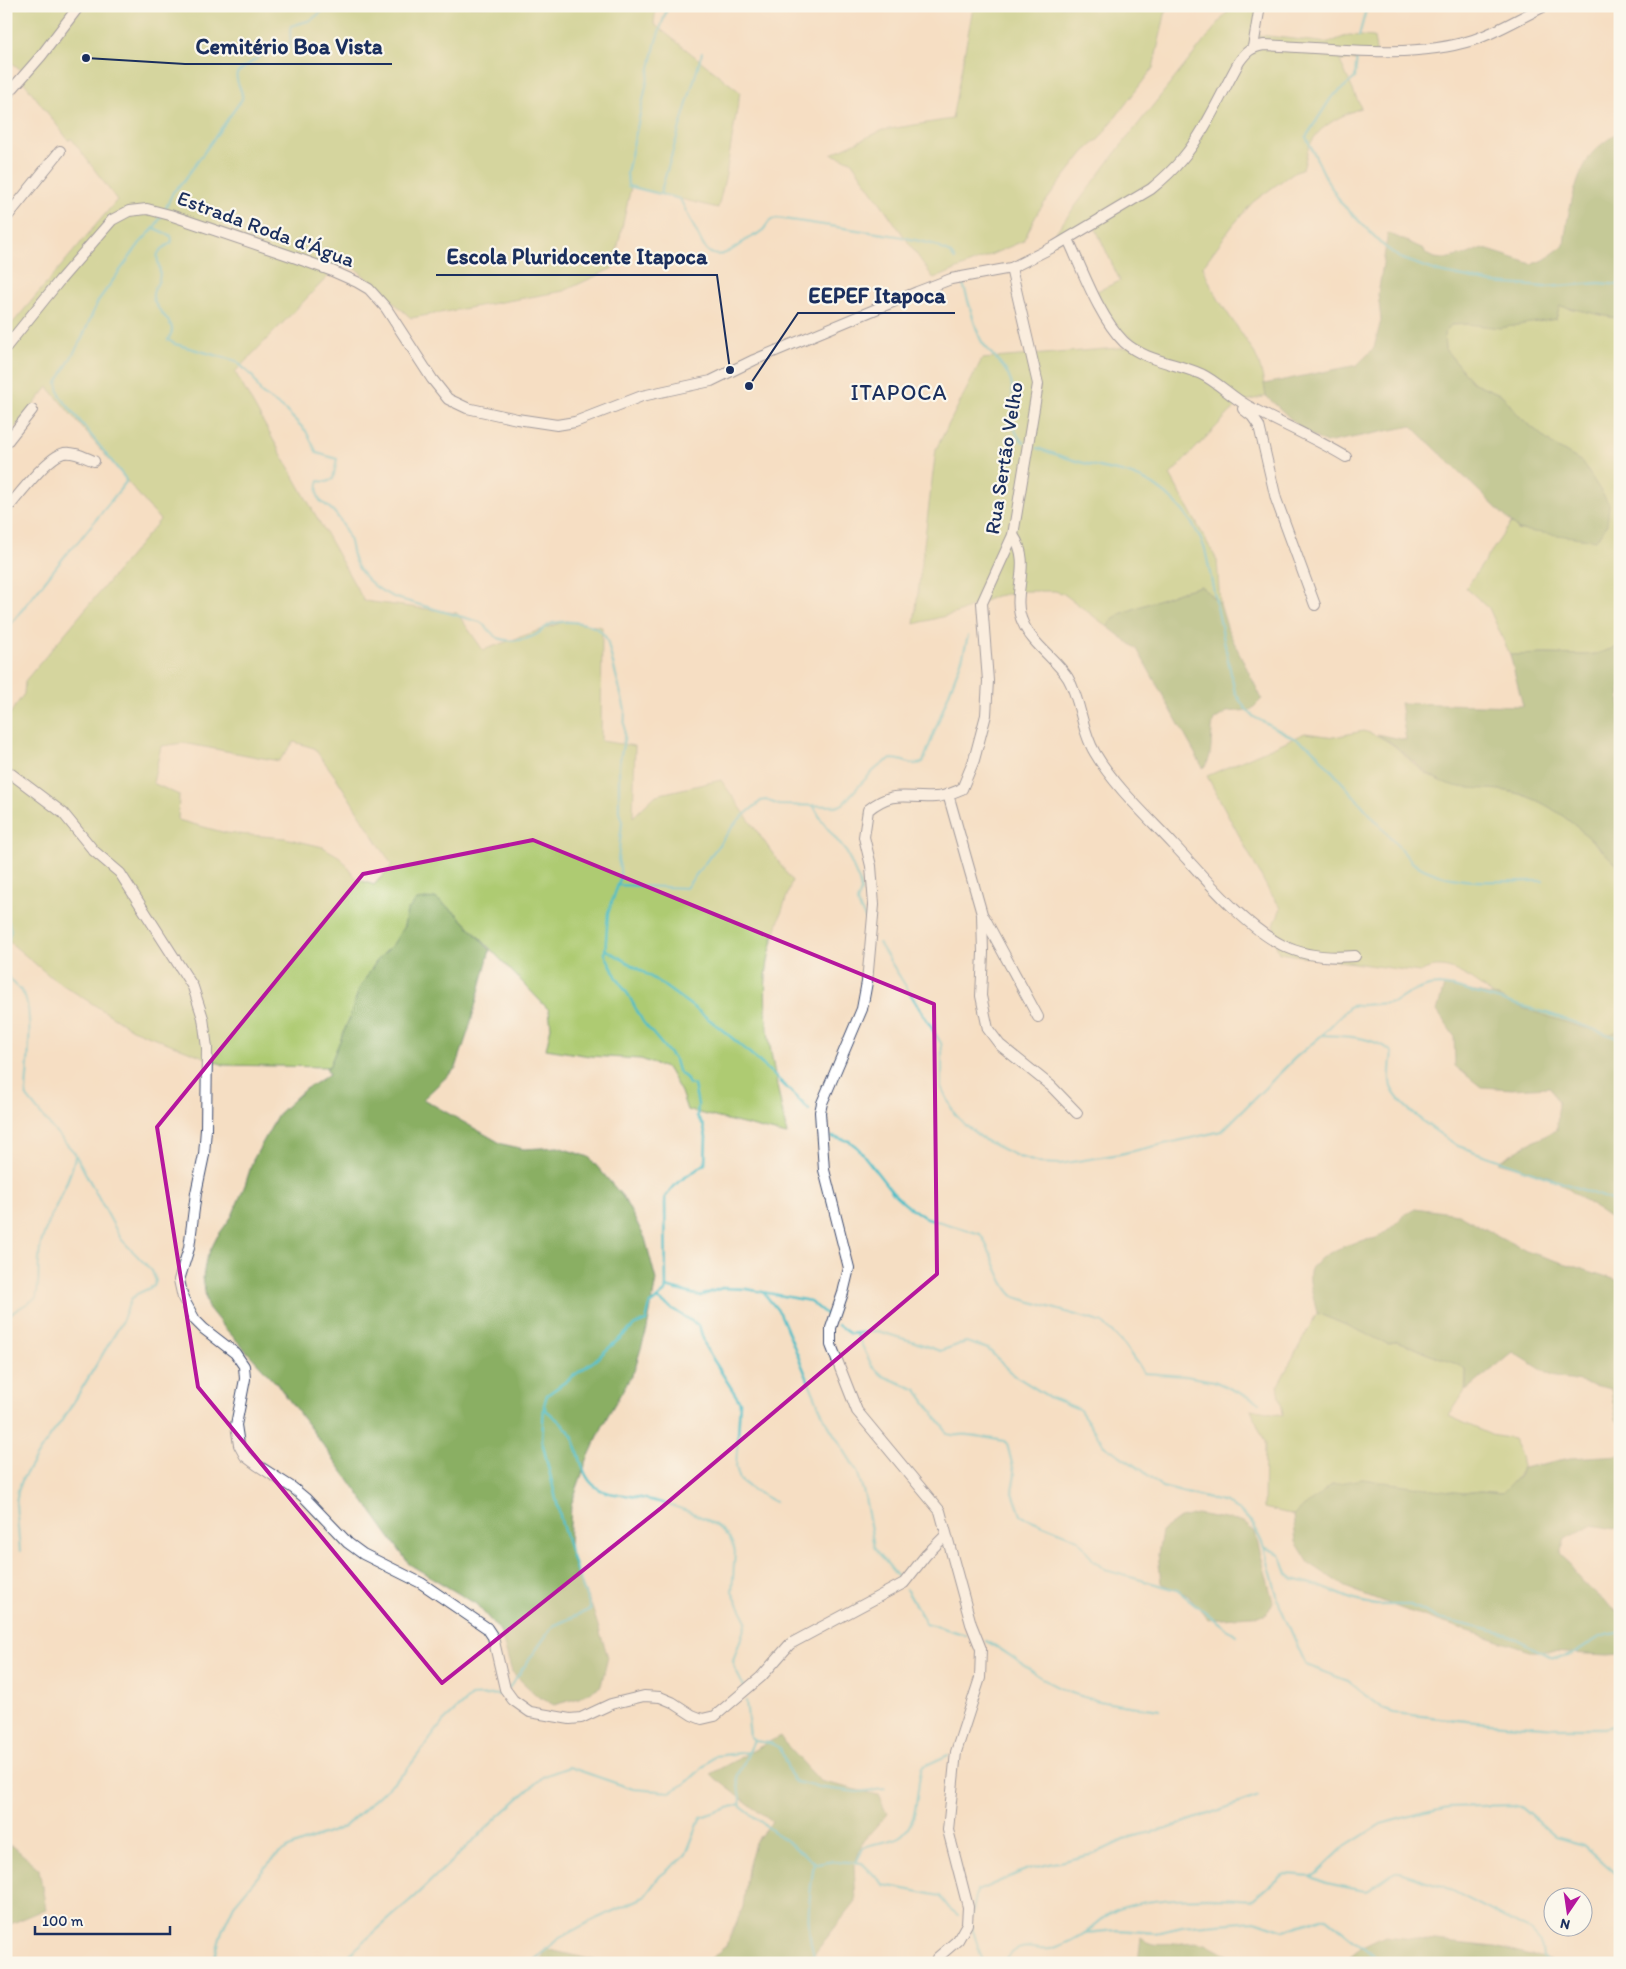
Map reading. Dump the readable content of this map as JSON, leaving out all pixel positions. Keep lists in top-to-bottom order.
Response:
{
  "streets": {
    "street": ["Estrada Roda d'Água", "Rua Sertão Velho"]
  },
  "crossings": [
    ["Estrada Roda d'Água", "Rua Sertão Velho"]
  ],
  "districts": ["ITAPOCA"],
  "places": ["Cemitério Boa Vista", "Escola Pluridocente Itapoca", "EEPEF Itapoca"],
  "scale_bar": "100 m",
  "north": "bottom"
}
